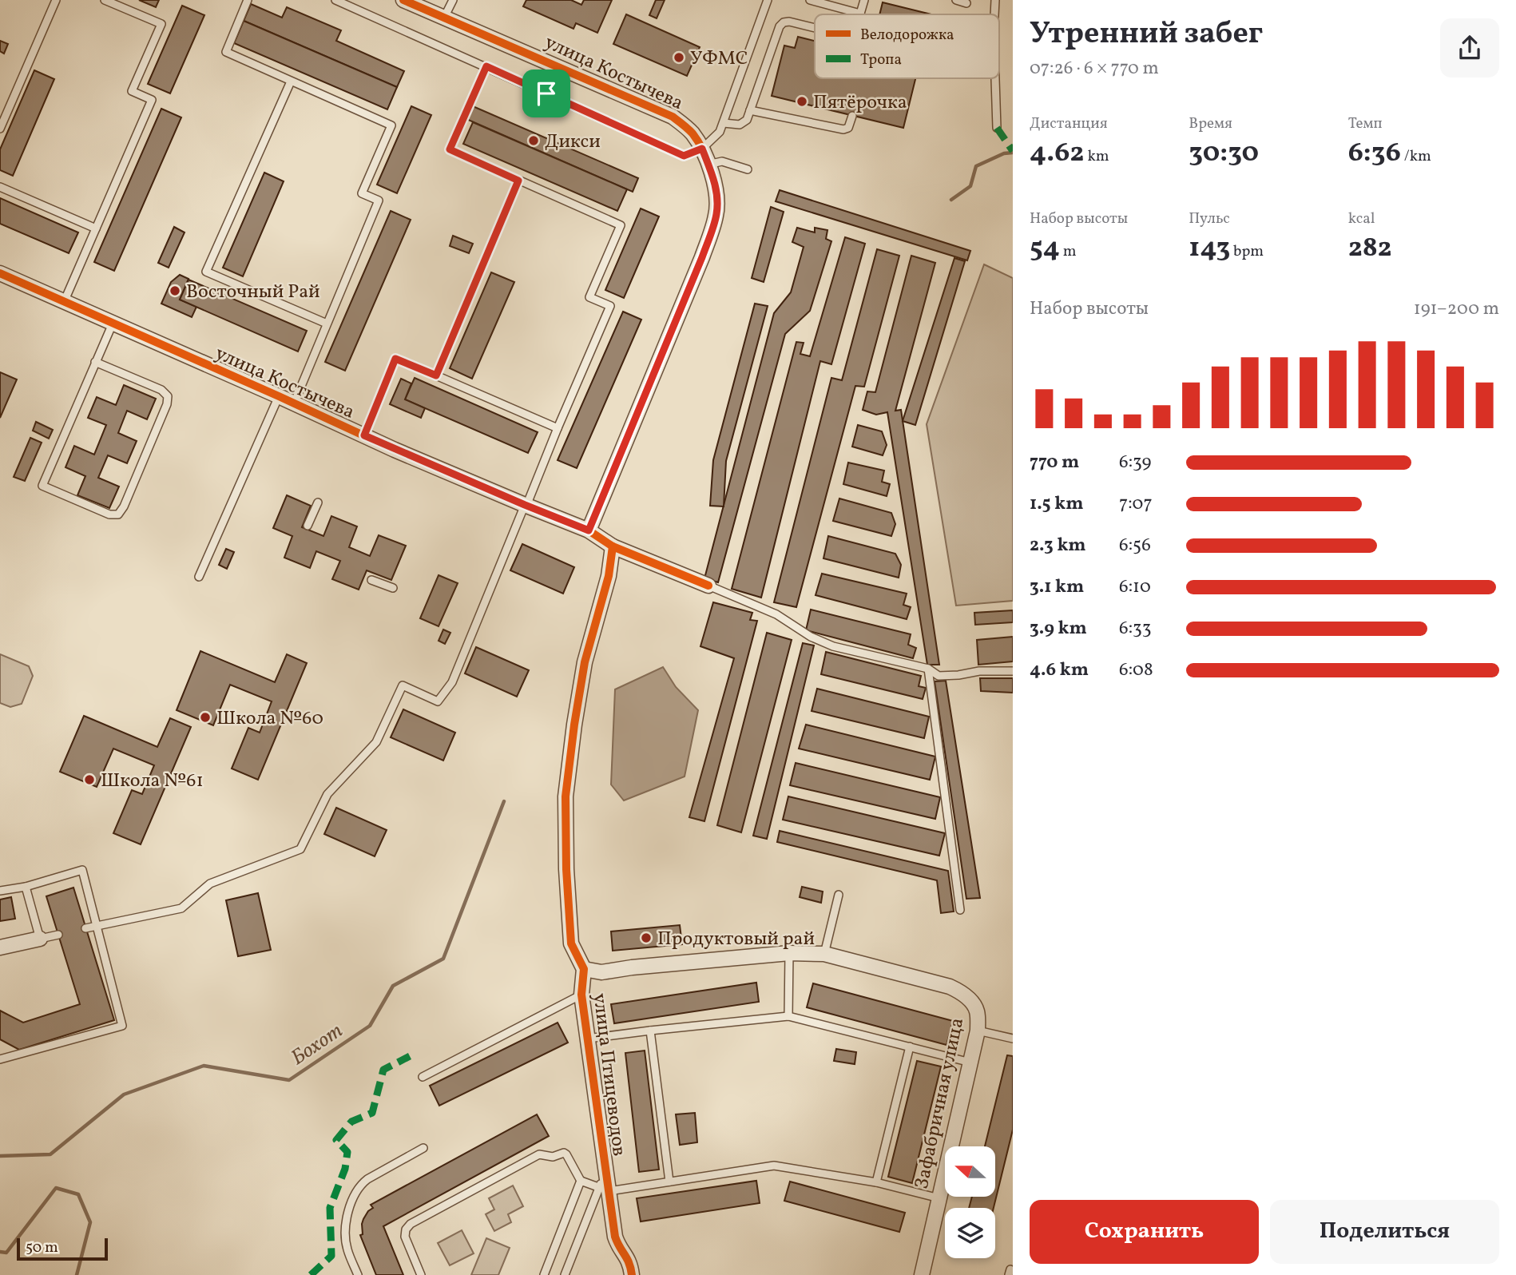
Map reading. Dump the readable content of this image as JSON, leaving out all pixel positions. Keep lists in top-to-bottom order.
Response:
{
  "streets": {
    "street": ["улица Костычева", "улица Птицеводов", "Зафабричная улица"]
  },
  "crossings": [
    ["улица Костычева", "улица Птицеводов"],
    ["улица Птицеводов", "Зафабричная улица"]
  ],
  "water": ["Бохот"],
  "places": [
    "УФМС",
    "Пятёрочка",
    "Дикси",
    "Восточный Рай",
    "Школа №60",
    "Школа №61",
    "Продуктовый рай"
  ],
  "legend": ["Велодорожка", "Тропа"],
  "scale_bar": "50 m",
  "north": "left",
  "page": {
    "heading": ["Утренний забег", "07:26 · 6 × 770 m"],
    "stats": [
      ["Дистанция", "4.62 km"],
      ["Время", "30:30"],
      ["Темп", "6:36 /km"],
      ["Набор высоты", "54 m"],
      ["Пульс", "143 bpm"],
      ["kcal", "282"]
    ],
    "chart": ["Набор высоты", "191–200 m"],
    "list": [
      {
        "name": "770 m",
        "note": "6:39"
      },
      {
        "name": "1.5 km",
        "note": "7:07"
      },
      {
        "name": "2.3 km",
        "note": "6:56"
      },
      {
        "name": "3.1 km",
        "note": "6:10"
      },
      {
        "name": "3.9 km",
        "note": "6:33"
      },
      {
        "name": "4.6 km",
        "note": "6:08"
      }
    ],
    "buttons": ["Сохранить", "Поделиться"],
    "scale": "50 m"
  }
}
